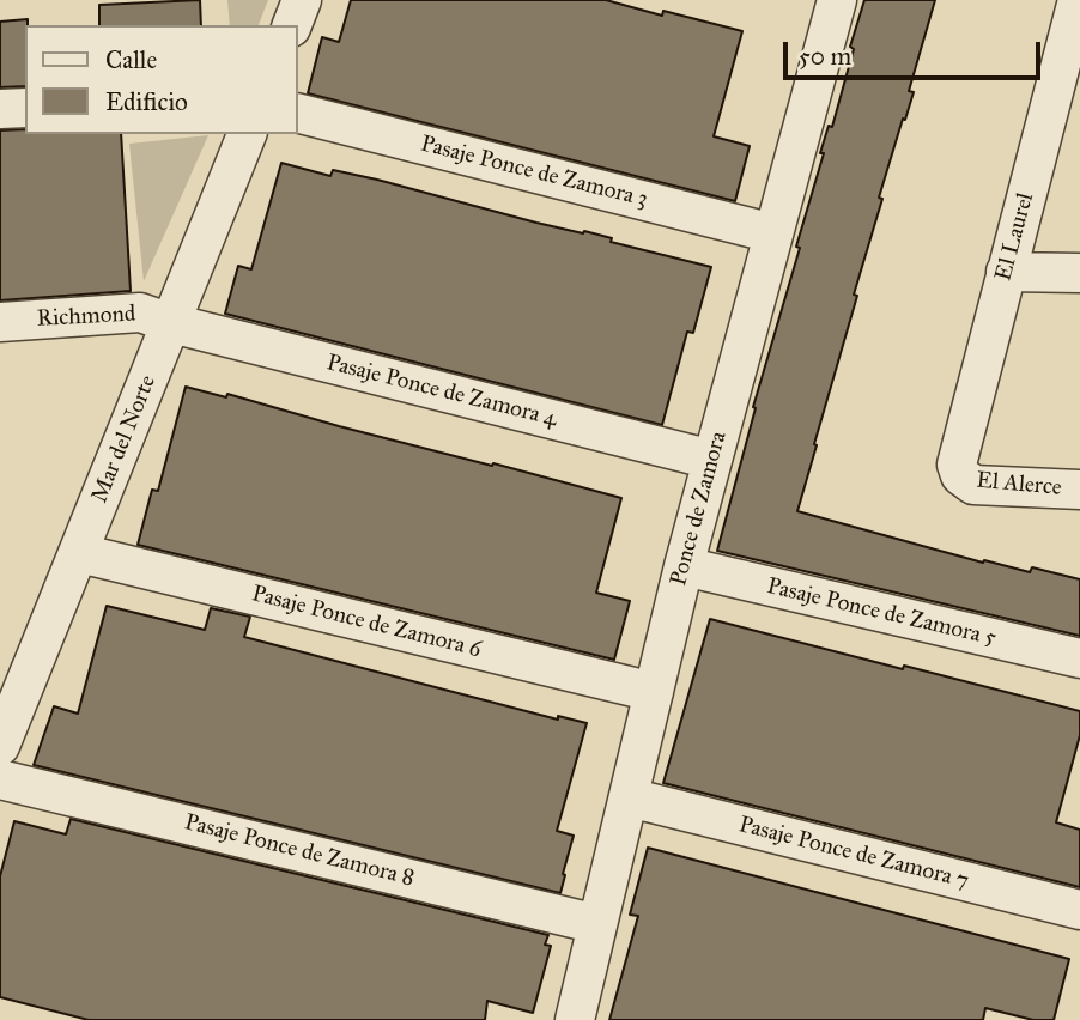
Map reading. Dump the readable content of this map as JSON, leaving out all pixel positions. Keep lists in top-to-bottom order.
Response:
{
  "streets": {
    "street": [
      "Pasaje Ponce de Zamora 3",
      "El Laurel",
      "Richmond",
      "Pasaje Ponce de Zamora 4",
      "Mar del Norte",
      "El Alerce",
      "Ponce de Zamora",
      "Pasaje Ponce de Zamora 5",
      "Pasaje Ponce de Zamora 6",
      "Pasaje Ponce de Zamora 8",
      "Pasaje Ponce de Zamora 7"
    ]
  },
  "crossings": [
    ["Pasaje Ponce de Zamora 3", "Ponce de Zamora"],
    ["El Laurel", "El Alerce"],
    ["Richmond", "Pasaje Ponce de Zamora 4"],
    ["Richmond", "Mar del Norte"],
    ["Pasaje Ponce de Zamora 4", "Mar del Norte"],
    ["Pasaje Ponce de Zamora 4", "Ponce de Zamora"],
    ["Mar del Norte", "Pasaje Ponce de Zamora 6"],
    ["Ponce de Zamora", "Pasaje Ponce de Zamora 5"],
    ["Ponce de Zamora", "Pasaje Ponce de Zamora 6"],
    ["Ponce de Zamora", "Pasaje Ponce de Zamora 8"],
    ["Ponce de Zamora", "Pasaje Ponce de Zamora 7"]
  ],
  "legend": ["Calle", "Edificio"],
  "scale_bar": "50 m"
}
